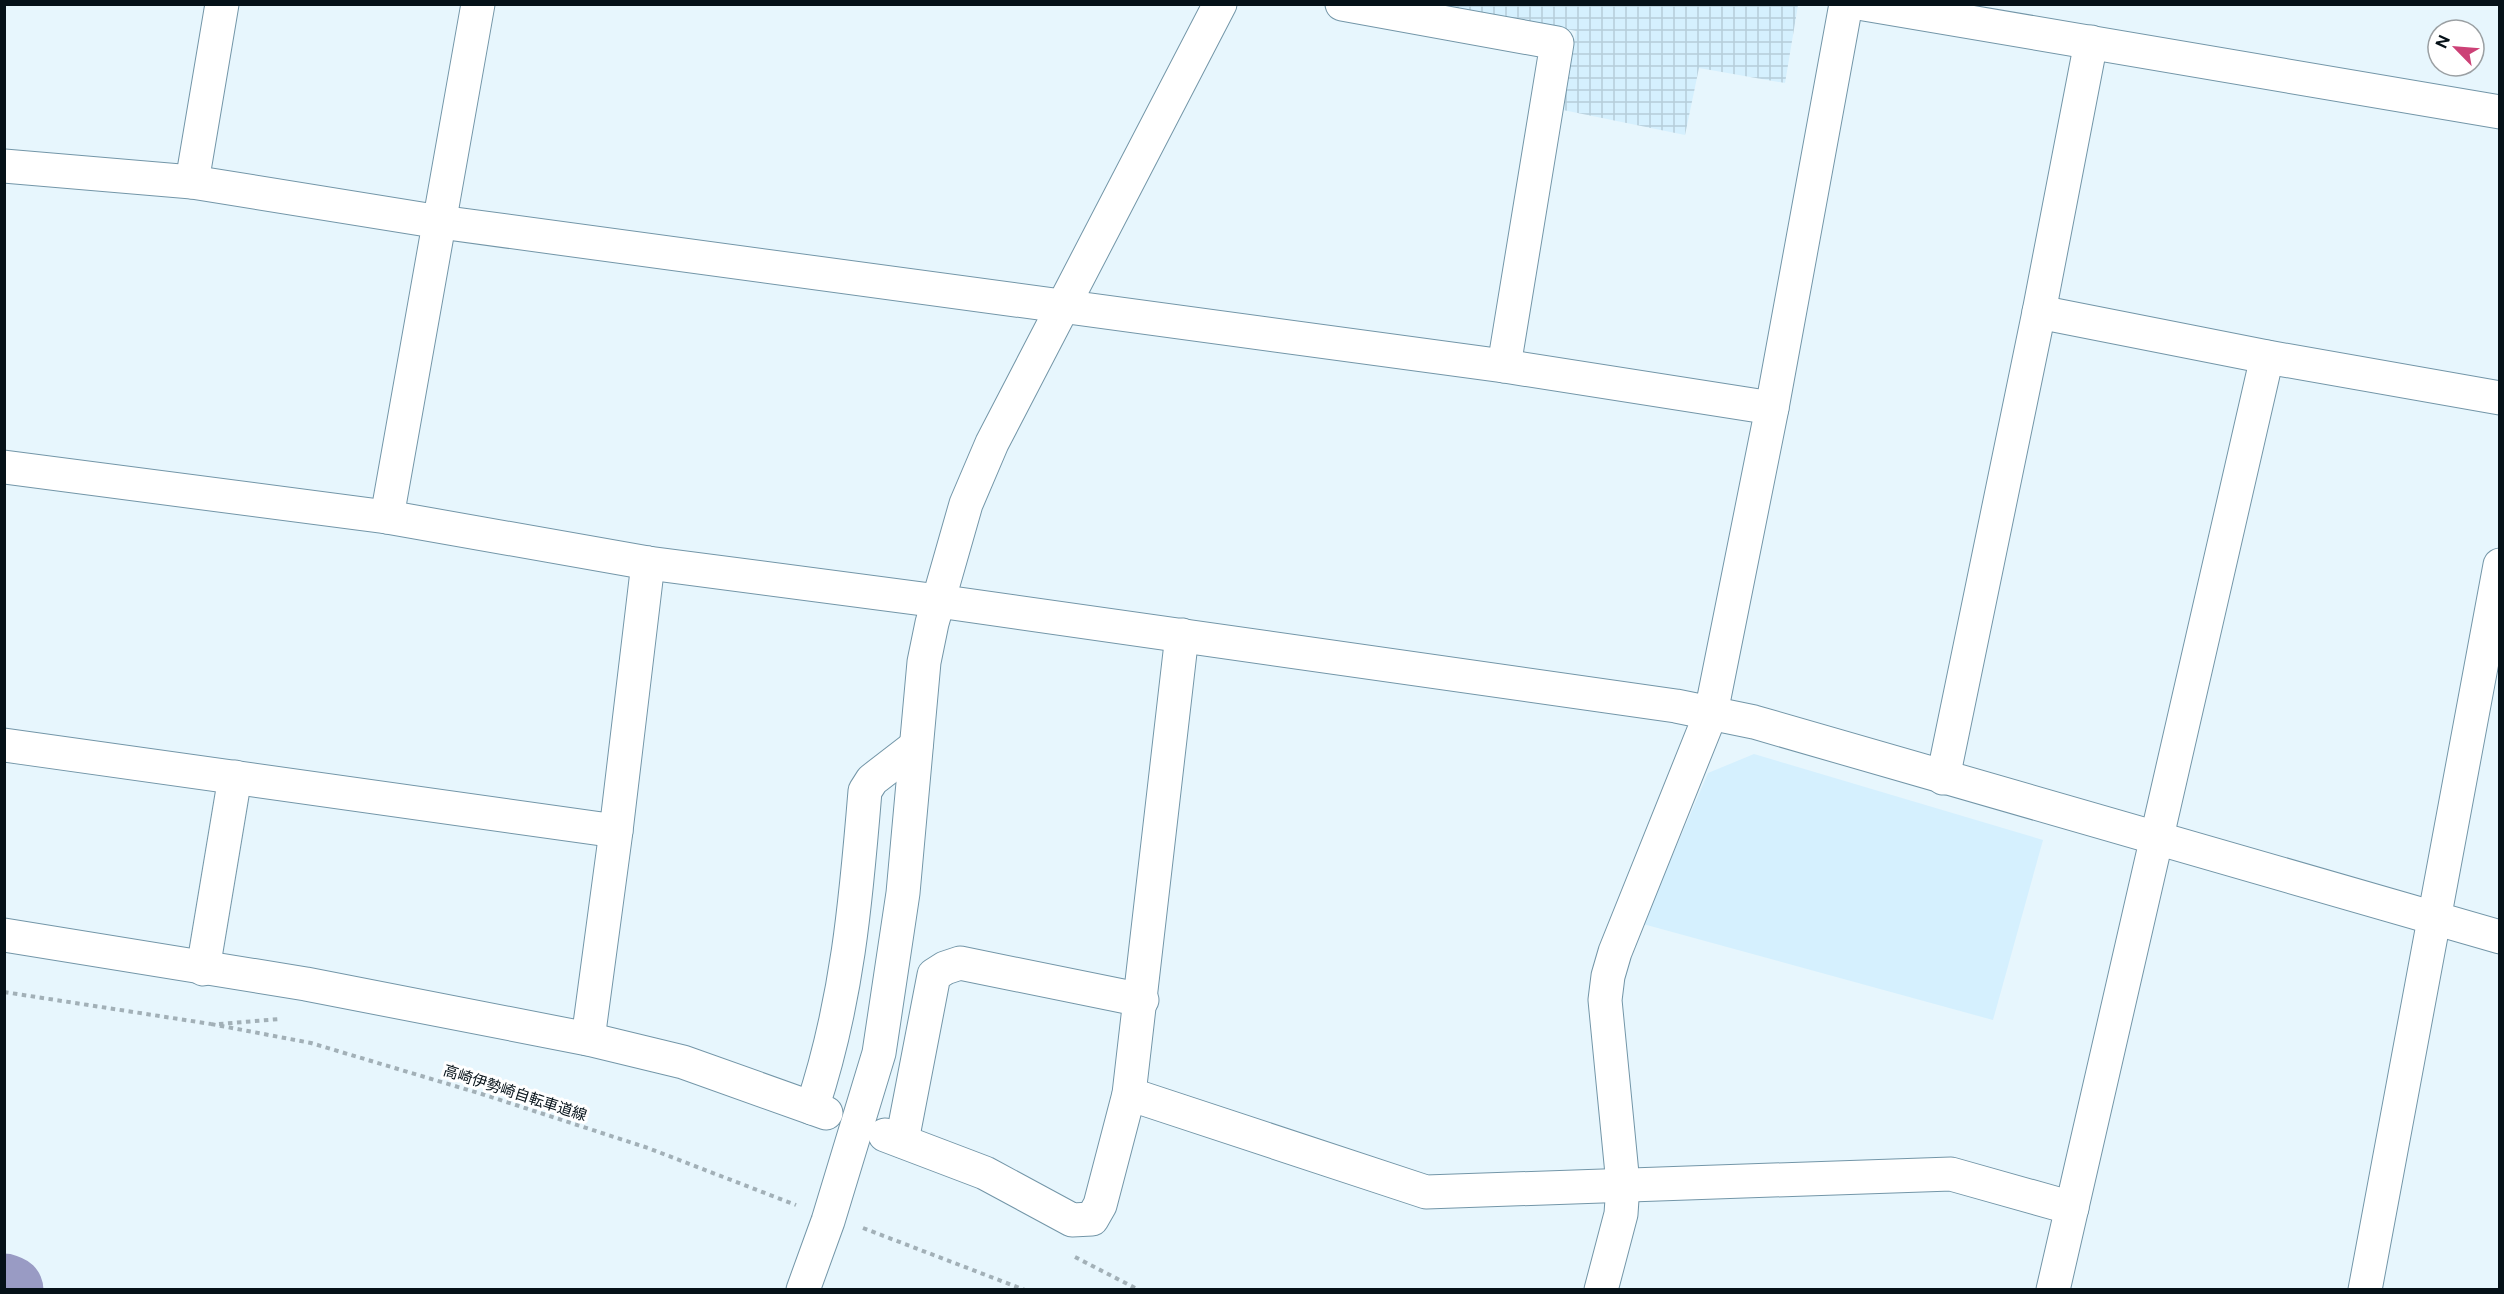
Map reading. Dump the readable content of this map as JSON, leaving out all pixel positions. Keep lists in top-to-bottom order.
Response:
{
  "streets": {
    "path": ["高崎伊勢崎自転車道線"]
  },
  "north": "top left"
}
